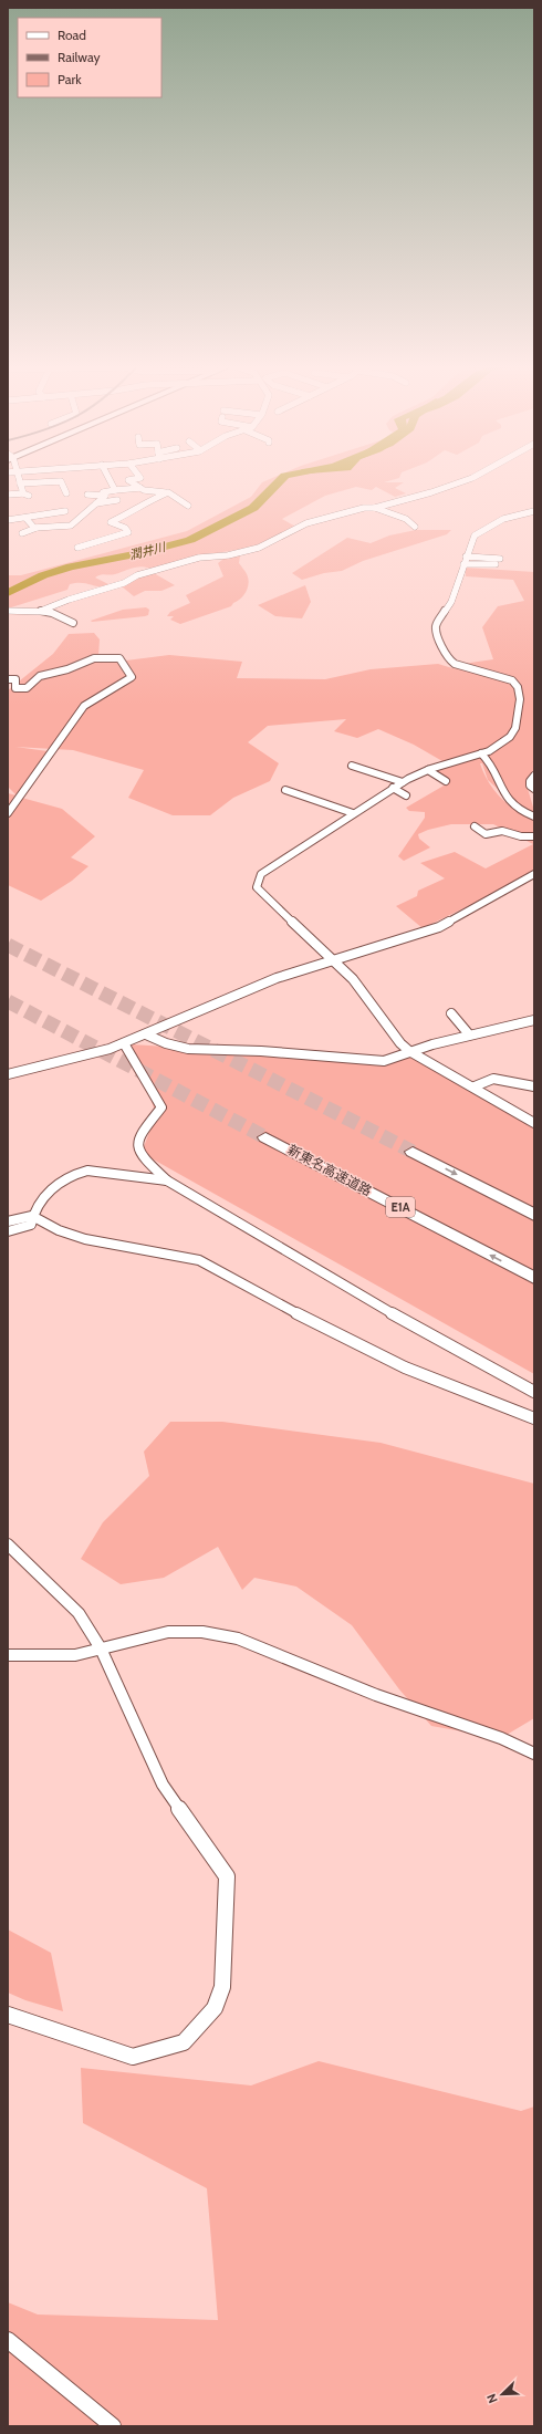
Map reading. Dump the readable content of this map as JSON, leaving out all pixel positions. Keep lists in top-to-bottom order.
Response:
{
  "streets": {
    "highway": ["新東名高速道路", "E1A"]
  },
  "water": ["潤井川"],
  "legend": ["Road", "Railway", "Park"],
  "north": "bottom left"
}
